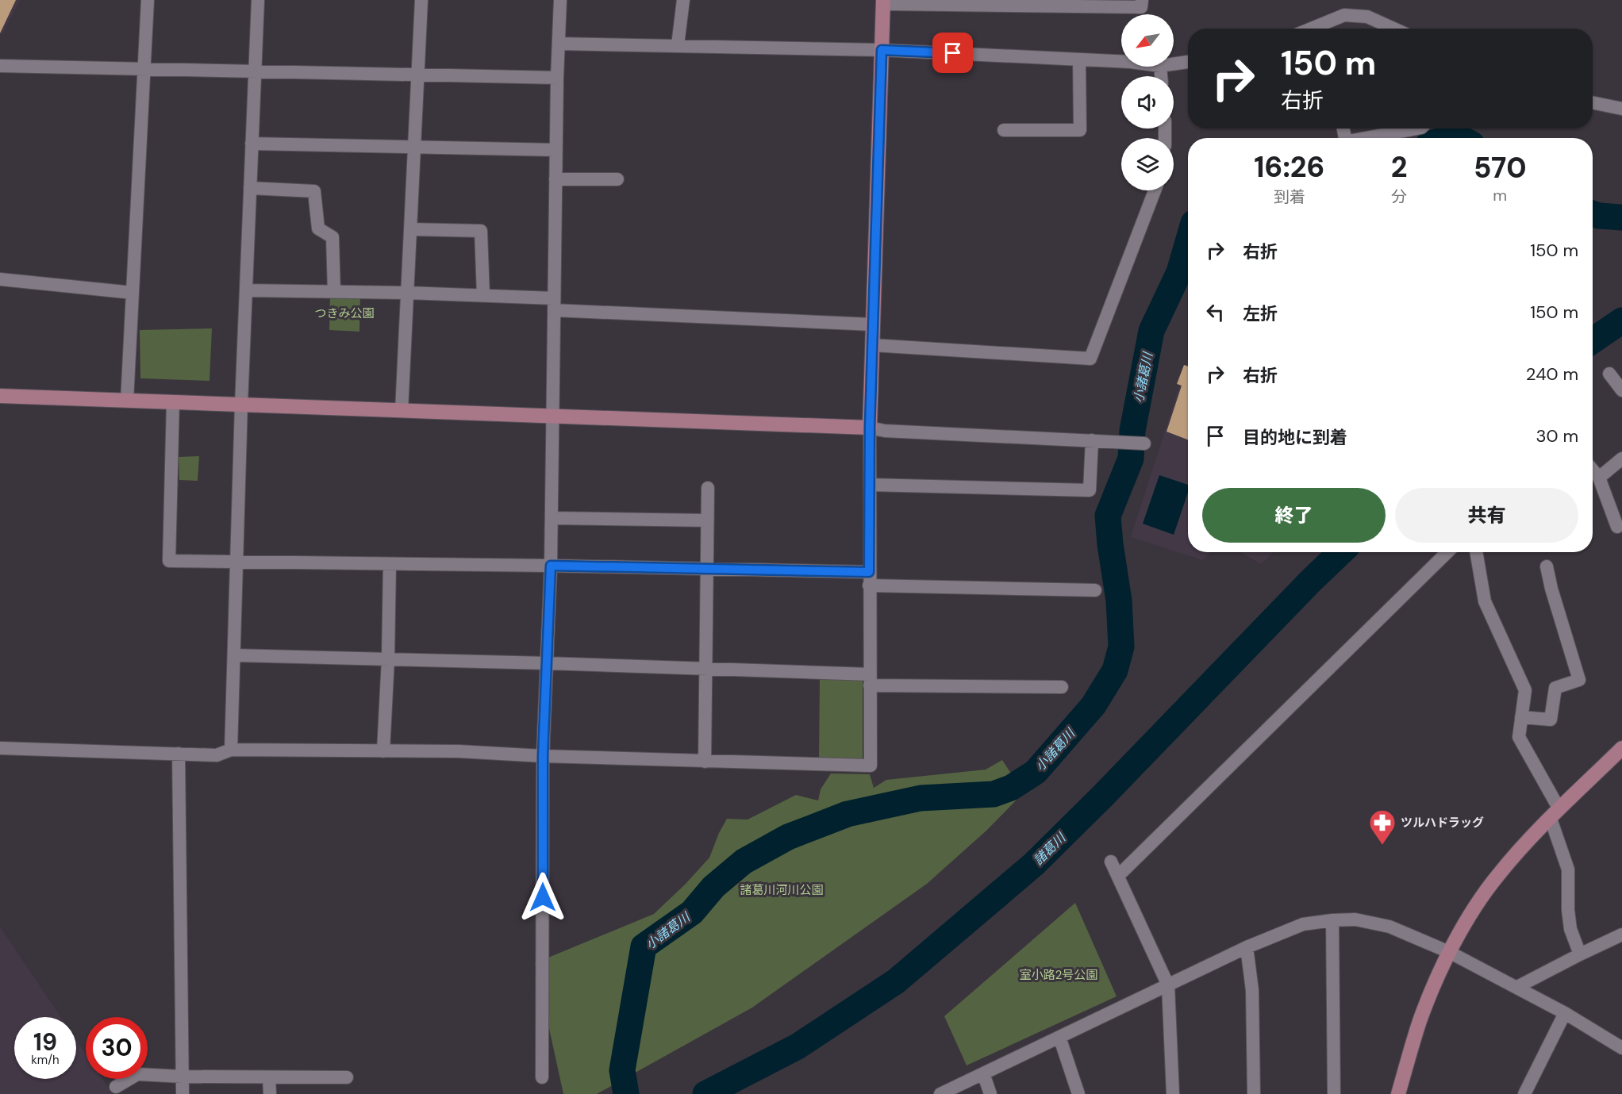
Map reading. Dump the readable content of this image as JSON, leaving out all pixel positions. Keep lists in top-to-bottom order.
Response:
{
  "water": ["小諸葛川", "諸葛川"],
  "parks": ["つきみ公園", "諸葛川河川公園", "室小路2号公園"],
  "places": {
    "pharmacy": ["ツルハドラッグ"]
  },
  "north": "bottom left",
  "page": {
    "turn": ["150 m", "右折"],
    "eta": [
      "16:26",
      "到着",
      "2",
      "分",
      "570",
      "m"
    ],
    "list": [
      {
        "name": "右折",
        "value": "150 m"
      },
      {
        "name": "左折",
        "value": "150 m"
      },
      {
        "name": "右折",
        "value": "240 m"
      },
      {
        "name": "目的地に到着",
        "value": "30 m"
      }
    ],
    "buttons": ["終了", "共有"],
    "speed": "19 km/h",
    "limit": "30"
  }
}
